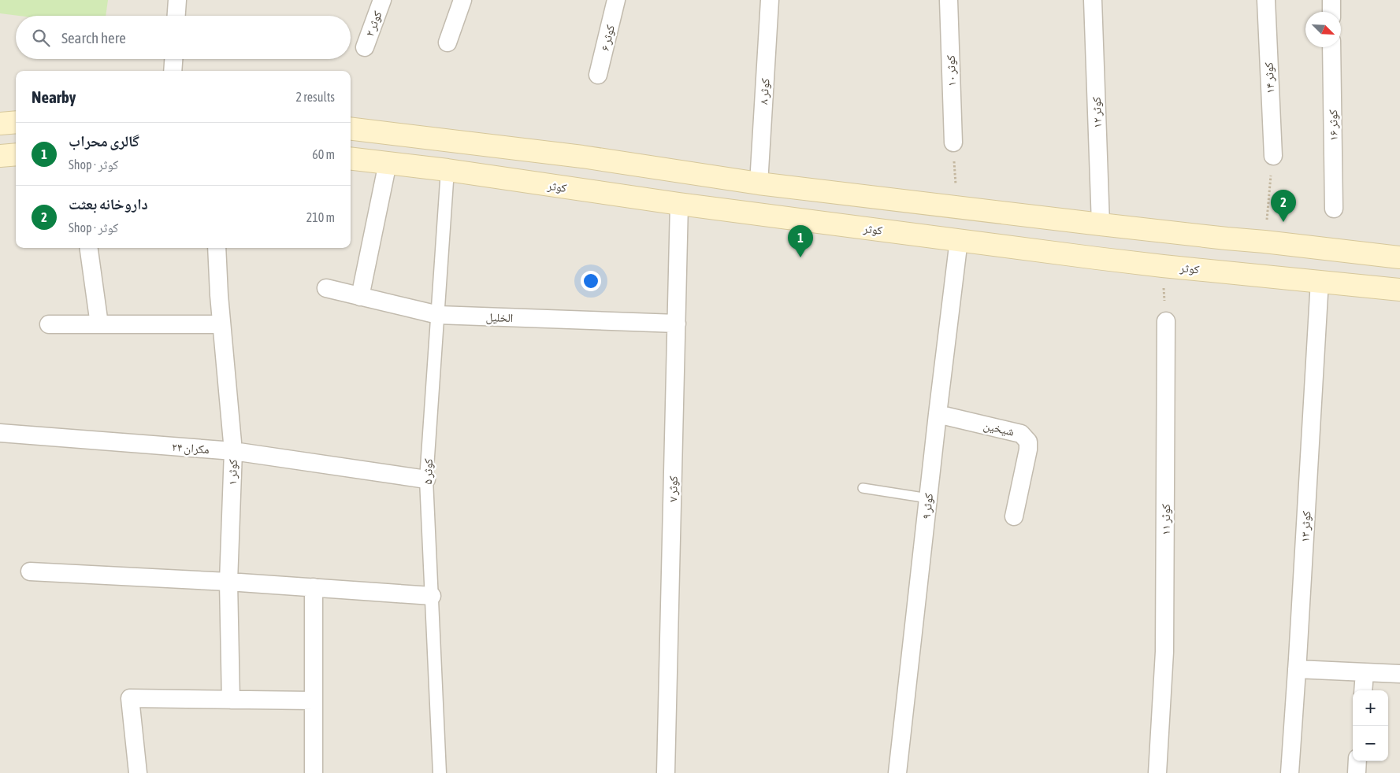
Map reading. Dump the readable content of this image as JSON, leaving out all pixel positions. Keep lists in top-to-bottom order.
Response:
{
  "streets": {
    "main road": ["کوثر"],
    "street": [
      "کوثر ۲",
      "کوثر ۶",
      "کوثر ۱۰",
      "کوثر ۱۴",
      "کوثر ۸",
      "کوثر ۱۲",
      "کوثر ۱۶",
      "الخلیل",
      "شیخین",
      "مکران ۲۴",
      "کوثر ۵",
      "کوثر ۱",
      "کوثر ۷",
      "کوثر ۹",
      "کوثر ۱۱",
      "کوثر ۱۳"
    ]
  },
  "crossings": [
    ["کوثر", "کوثر ۵"],
    ["کوثر", "کوثر ۷"],
    ["کوثر", "کوثر ۹"],
    ["کوثر", "کوثر ۱۳"],
    ["الخلیل", "کوثر ۵"],
    ["الخلیل", "کوثر ۷"],
    ["شیخین", "کوثر ۹"],
    ["مکران ۲۴", "کوثر ۵"],
    ["مکران ۲۴", "کوثر ۱"]
  ],
  "north": "bottom right",
  "page": {
    "search": "Search here",
    "heading": ["Nearby", "2 results"],
    "list": [
      {
        "mark": "1",
        "name": "گالری محراب",
        "note": "Shop · کوثر",
        "value": "60 m"
      },
      {
        "mark": "2",
        "name": "داروخانه بعثت",
        "note": "Shop · کوثر",
        "value": "210 m"
      }
    ],
    "pins": ["2", "1"],
    "map_buttons": ["+", "−"]
  }
}
